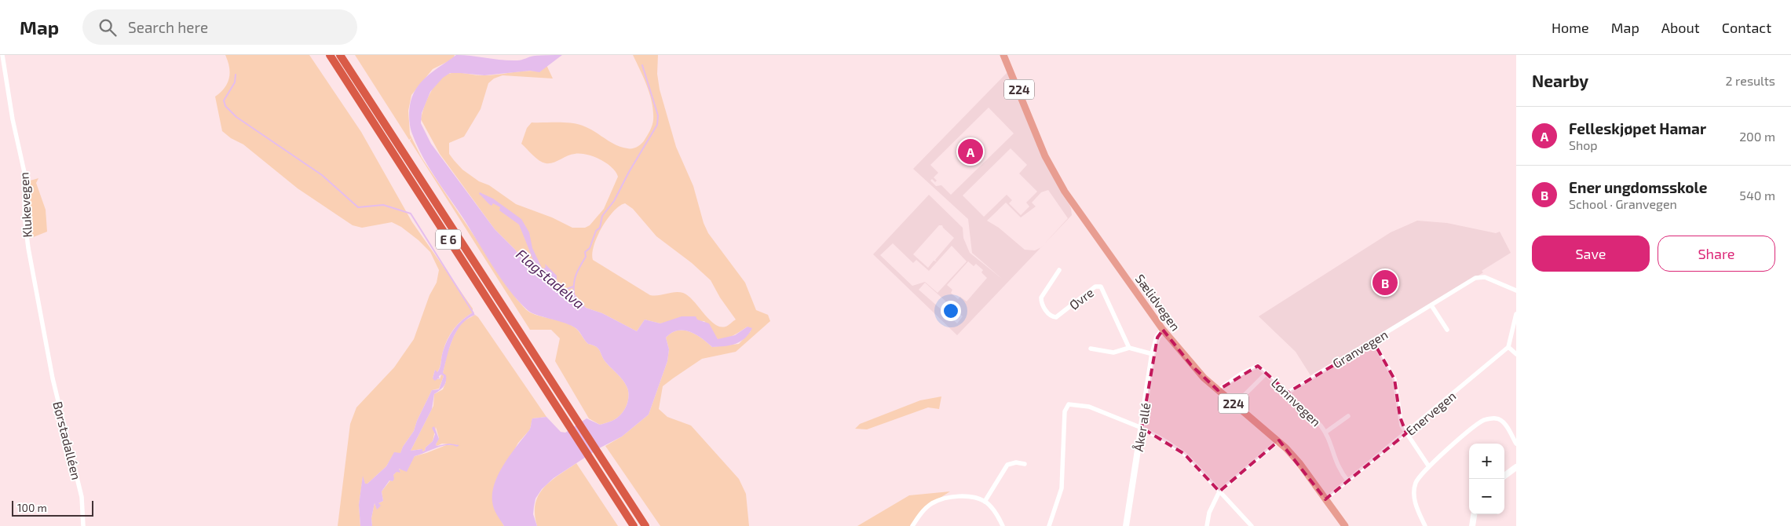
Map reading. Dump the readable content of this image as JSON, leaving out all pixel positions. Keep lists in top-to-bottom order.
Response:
{
  "streets": {
    "highway": ["E 6"],
    "main road": ["224", "Sælidvegen"],
    "street": [
      "Klukevegen",
      "Øvre",
      "Granvegen",
      "Lønnvegen",
      "Enervegen",
      "Åker allé",
      "Børstadalléen"
    ]
  },
  "crossings": [
    ["Klukevegen", "Børstadalléen"],
    ["Sælidvegen", "Lønnvegen"],
    ["Sælidvegen", "Enervegen"],
    ["Sælidvegen", "Åker allé"],
    ["Granvegen", "Lønnvegen"],
    ["Lønnvegen", "Enervegen"]
  ],
  "water": ["Flagstadelva"],
  "scale_bar": "100 m",
  "page": {
    "header": "Map",
    "search": "Search here",
    "nav": [
      "Home",
      "Map",
      "About",
      "Contact"
    ],
    "heading": ["Nearby", "2 results"],
    "list": [
      {
        "mark": "A",
        "name": "Felleskjøpet Hamar",
        "note": "Shop",
        "value": "200 m"
      },
      {
        "mark": "B",
        "name": "Ener ungdomsskole",
        "note": "School · Granvegen",
        "value": "540 m"
      }
    ],
    "pins": ["A", "B"],
    "buttons": ["Save", "Share"],
    "map_buttons": ["+", "−"],
    "scale": "100 m"
  }
}
